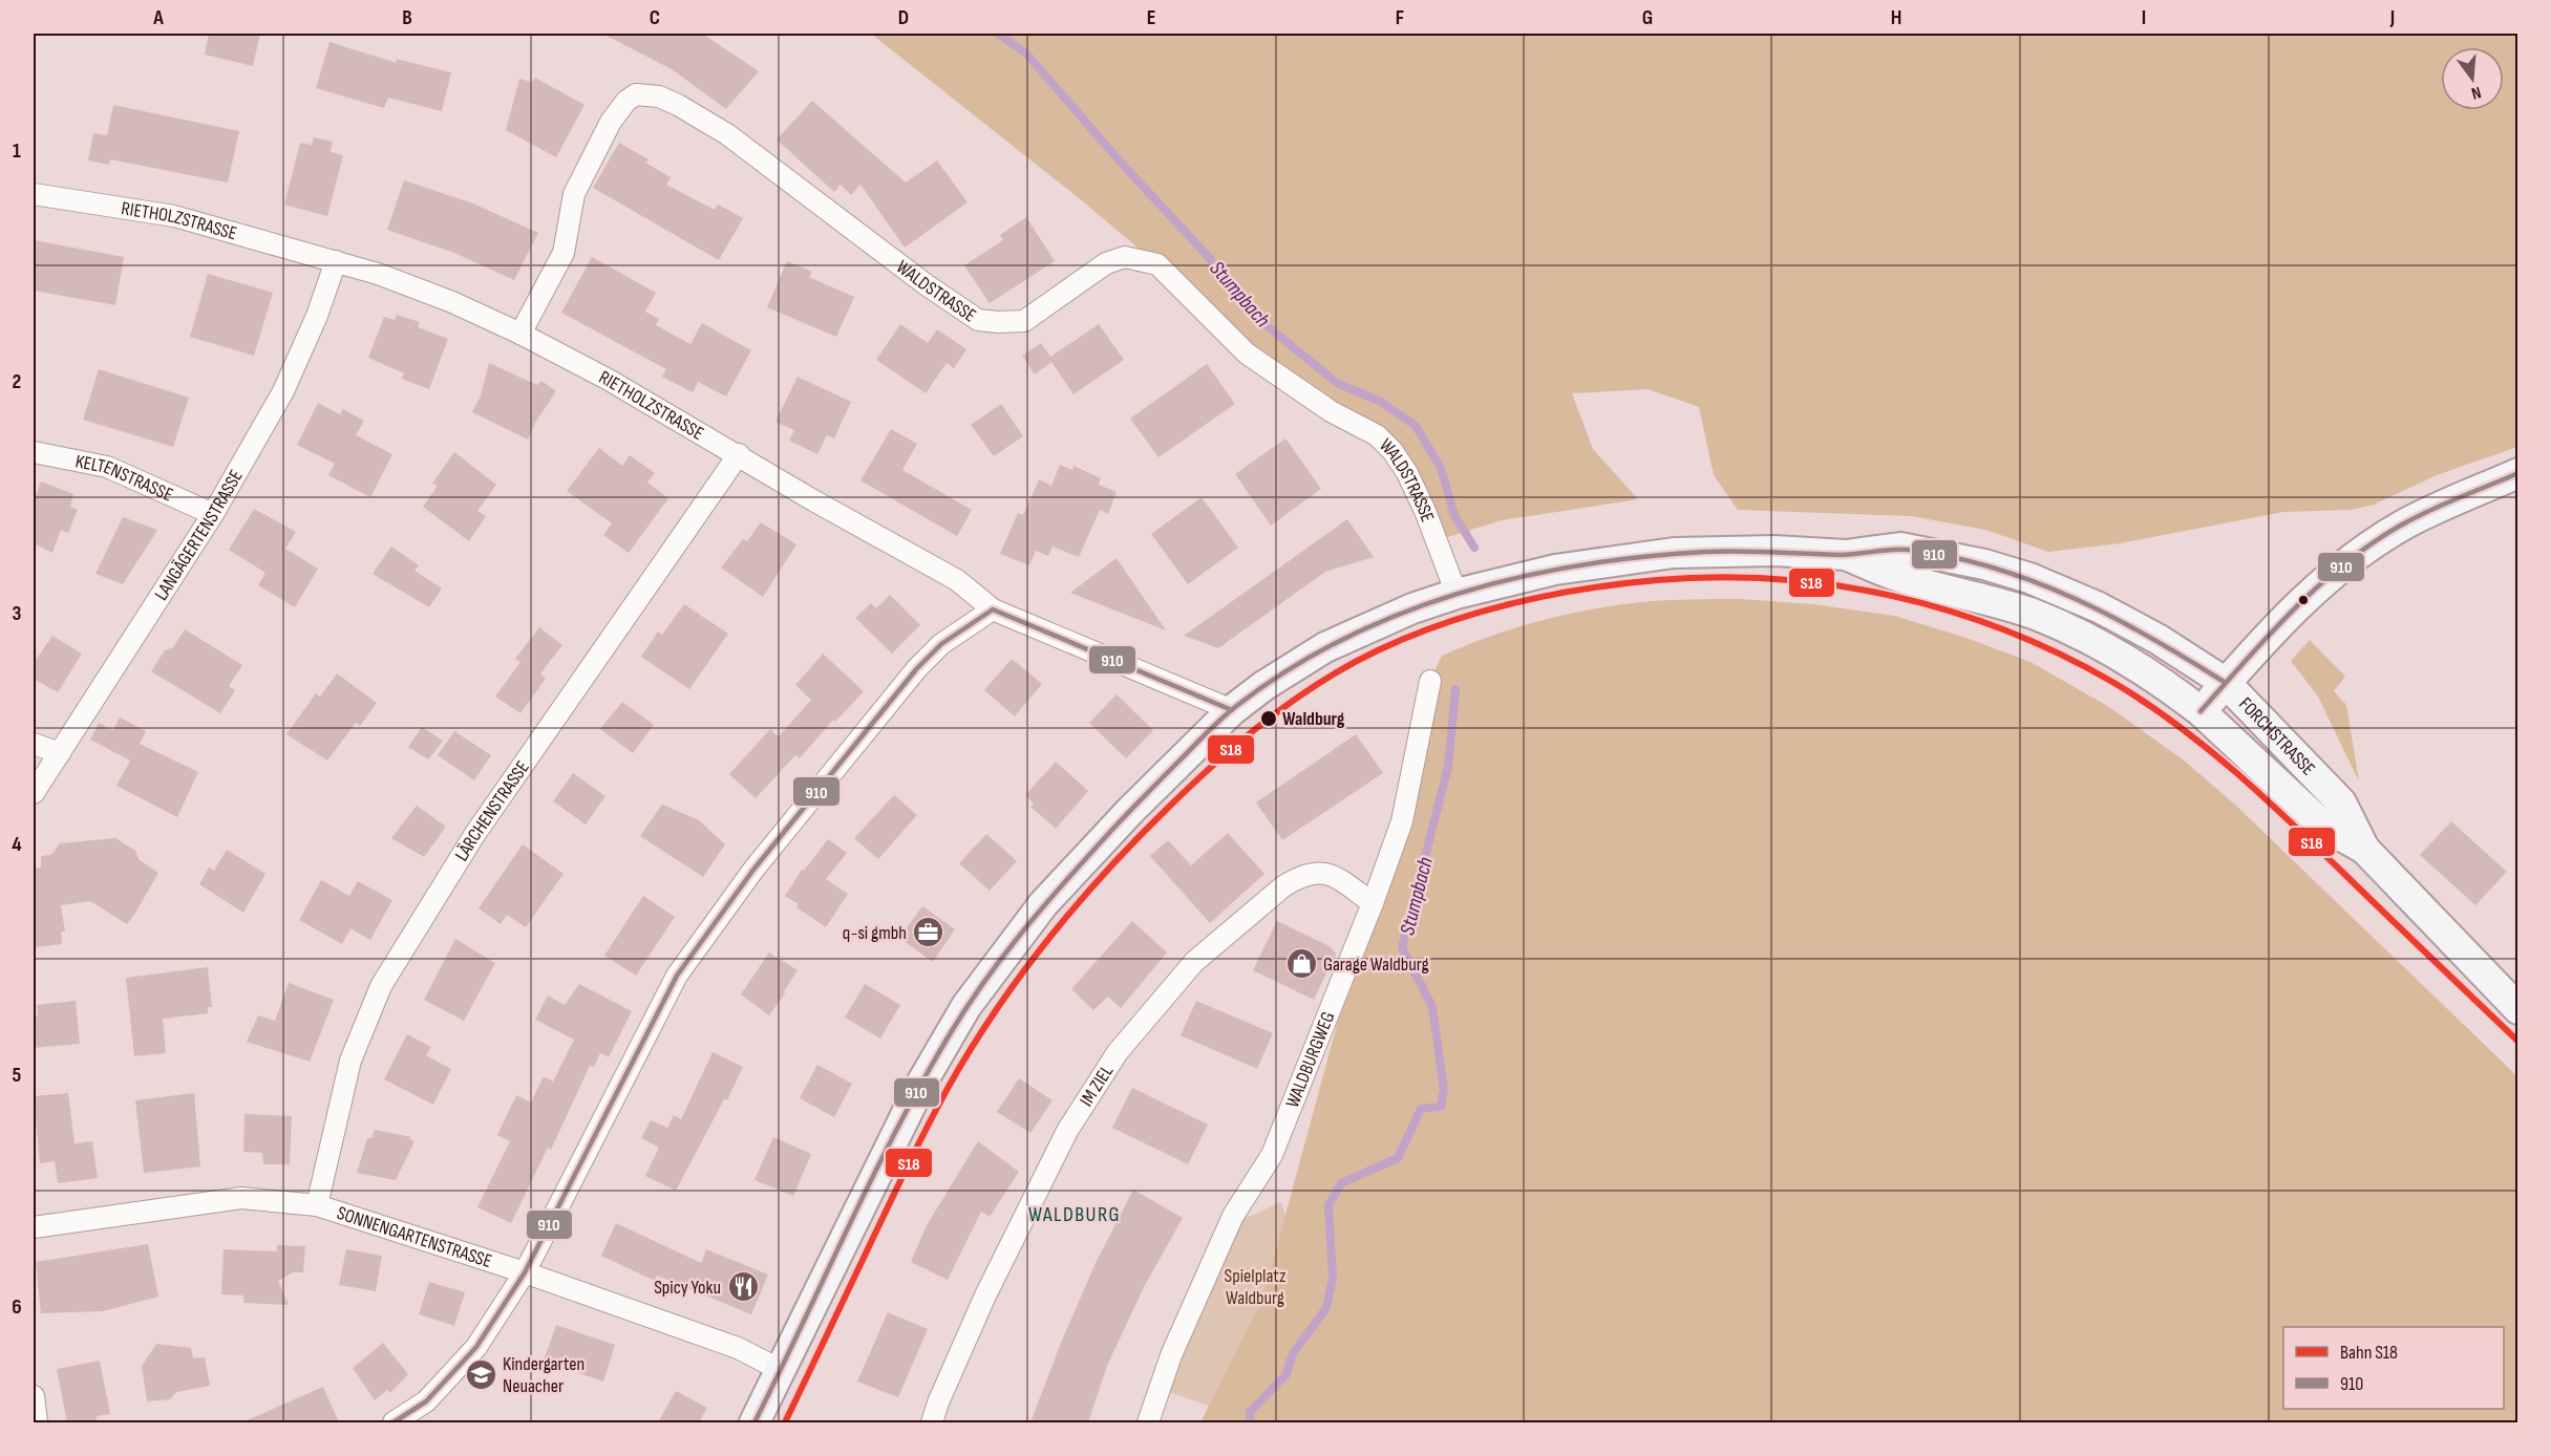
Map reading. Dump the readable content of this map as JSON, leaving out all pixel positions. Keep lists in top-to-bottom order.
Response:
{
  "streets": {
    "main road": ["FORCHSTRASSE"],
    "street": [
      "RIETHOLZSTRASSE",
      "WALDSTRASSE",
      "KELTENSTRASSE",
      "LANGÄGERTENSTRASSE",
      "LÄRCHENSTRASSE",
      "WALDBURGWEG",
      "IM ZIEL",
      "SONNENGARTENSTRASSE"
    ]
  },
  "crossings": [
    ["RIETHOLZSTRASSE", "WALDSTRASSE"],
    ["RIETHOLZSTRASSE", "LANGÄGERTENSTRASSE"],
    ["RIETHOLZSTRASSE", "FORCHSTRASSE"],
    ["RIETHOLZSTRASSE", "LÄRCHENSTRASSE"],
    ["WALDSTRASSE", "FORCHSTRASSE"],
    ["KELTENSTRASSE", "LANGÄGERTENSTRASSE"],
    ["FORCHSTRASSE", "SONNENGARTENSTRASSE"],
    ["LÄRCHENSTRASSE", "SONNENGARTENSTRASSE"],
    ["WALDBURGWEG", "IM ZIEL"]
  ],
  "districts": ["WALDBURG"],
  "water": ["Stumpbach"],
  "parks": ["Spielplatz Waldburg"],
  "places": {
    "other": ["Waldburg"],
    "office": ["q-si gmbh"],
    "shop": ["Garage Waldburg"],
    "restaurant": ["Spicy Yoku"],
    "school or university": ["Kindergarten Neuacher"]
  },
  "lines": ["transit line 910", "rail line S18"],
  "legend": ["Bahn S18", "910"],
  "north": "bottom",
  "grid": {
    "columns": [
      "A",
      "B",
      "C",
      "D",
      "E",
      "F",
      "G",
      "H",
      "I",
      "J"
    ],
    "rows": [
      "1",
      "2",
      "3",
      "4",
      "5",
      "6"
    ]
  }
}
